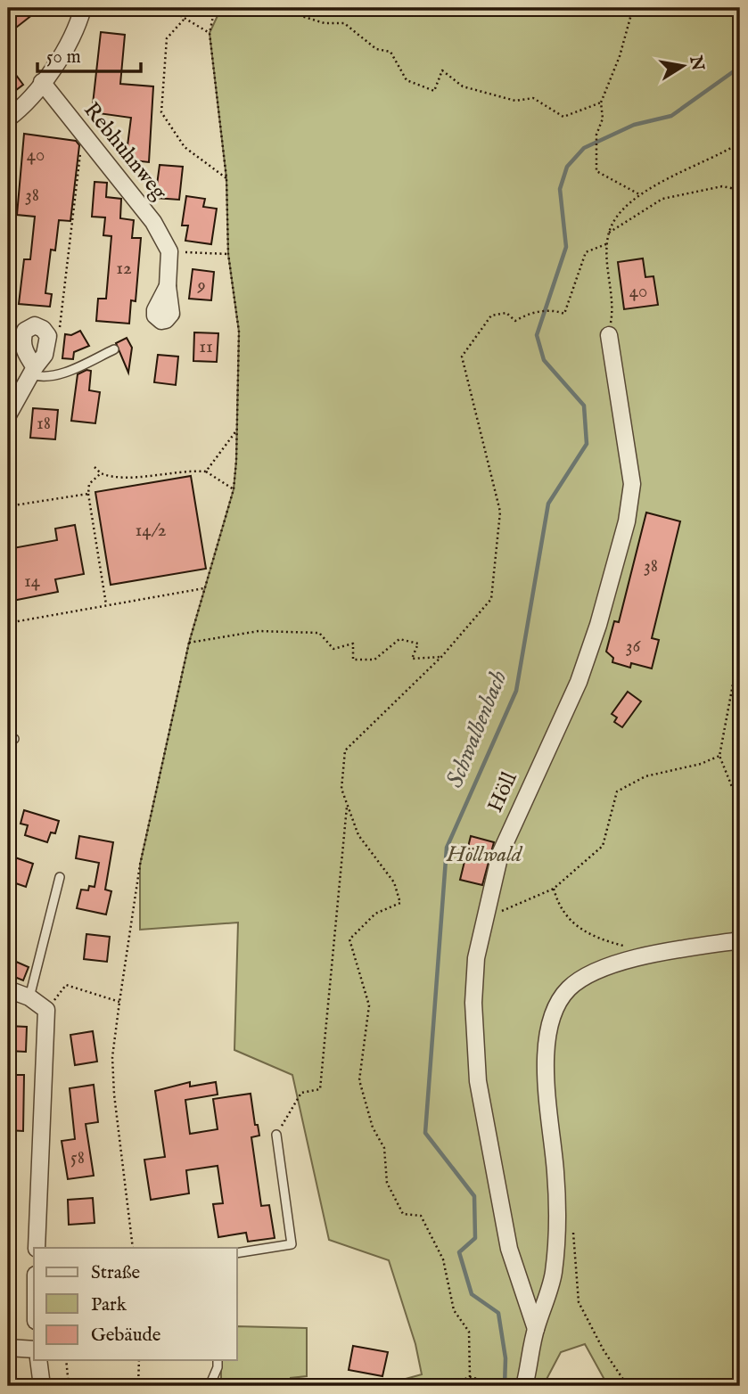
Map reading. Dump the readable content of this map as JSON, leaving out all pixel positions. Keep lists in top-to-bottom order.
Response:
{
  "streets": {
    "street": ["Rebhuhnweg", "Höll"]
  },
  "water": ["Schwalbenbach"],
  "parks": ["Höllwald"],
  "house_numbers": [
    "40",
    "38",
    "12",
    "9",
    "40",
    "11",
    "18",
    "14/2",
    "38",
    "14",
    "36",
    "58"
  ],
  "legend": ["Straße", "Park", "Gebäude"],
  "scale_bar": "50 m",
  "north": "right"
}
